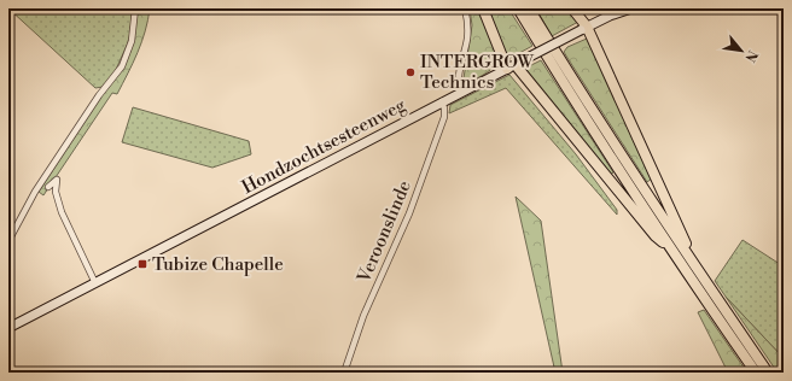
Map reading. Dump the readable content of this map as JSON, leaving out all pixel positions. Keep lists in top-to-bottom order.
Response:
{
  "streets": {
    "main road": ["Hondzochtsesteenweg"],
    "street": ["Veroonslinde"]
  },
  "crossings": [
    ["Hondzochtsesteenweg", "Veroonslinde"]
  ],
  "places": {
    "other": ["INTERGROW Technics"],
    "transit": ["Tubize Chapelle"]
  },
  "north": "bottom right"
}
